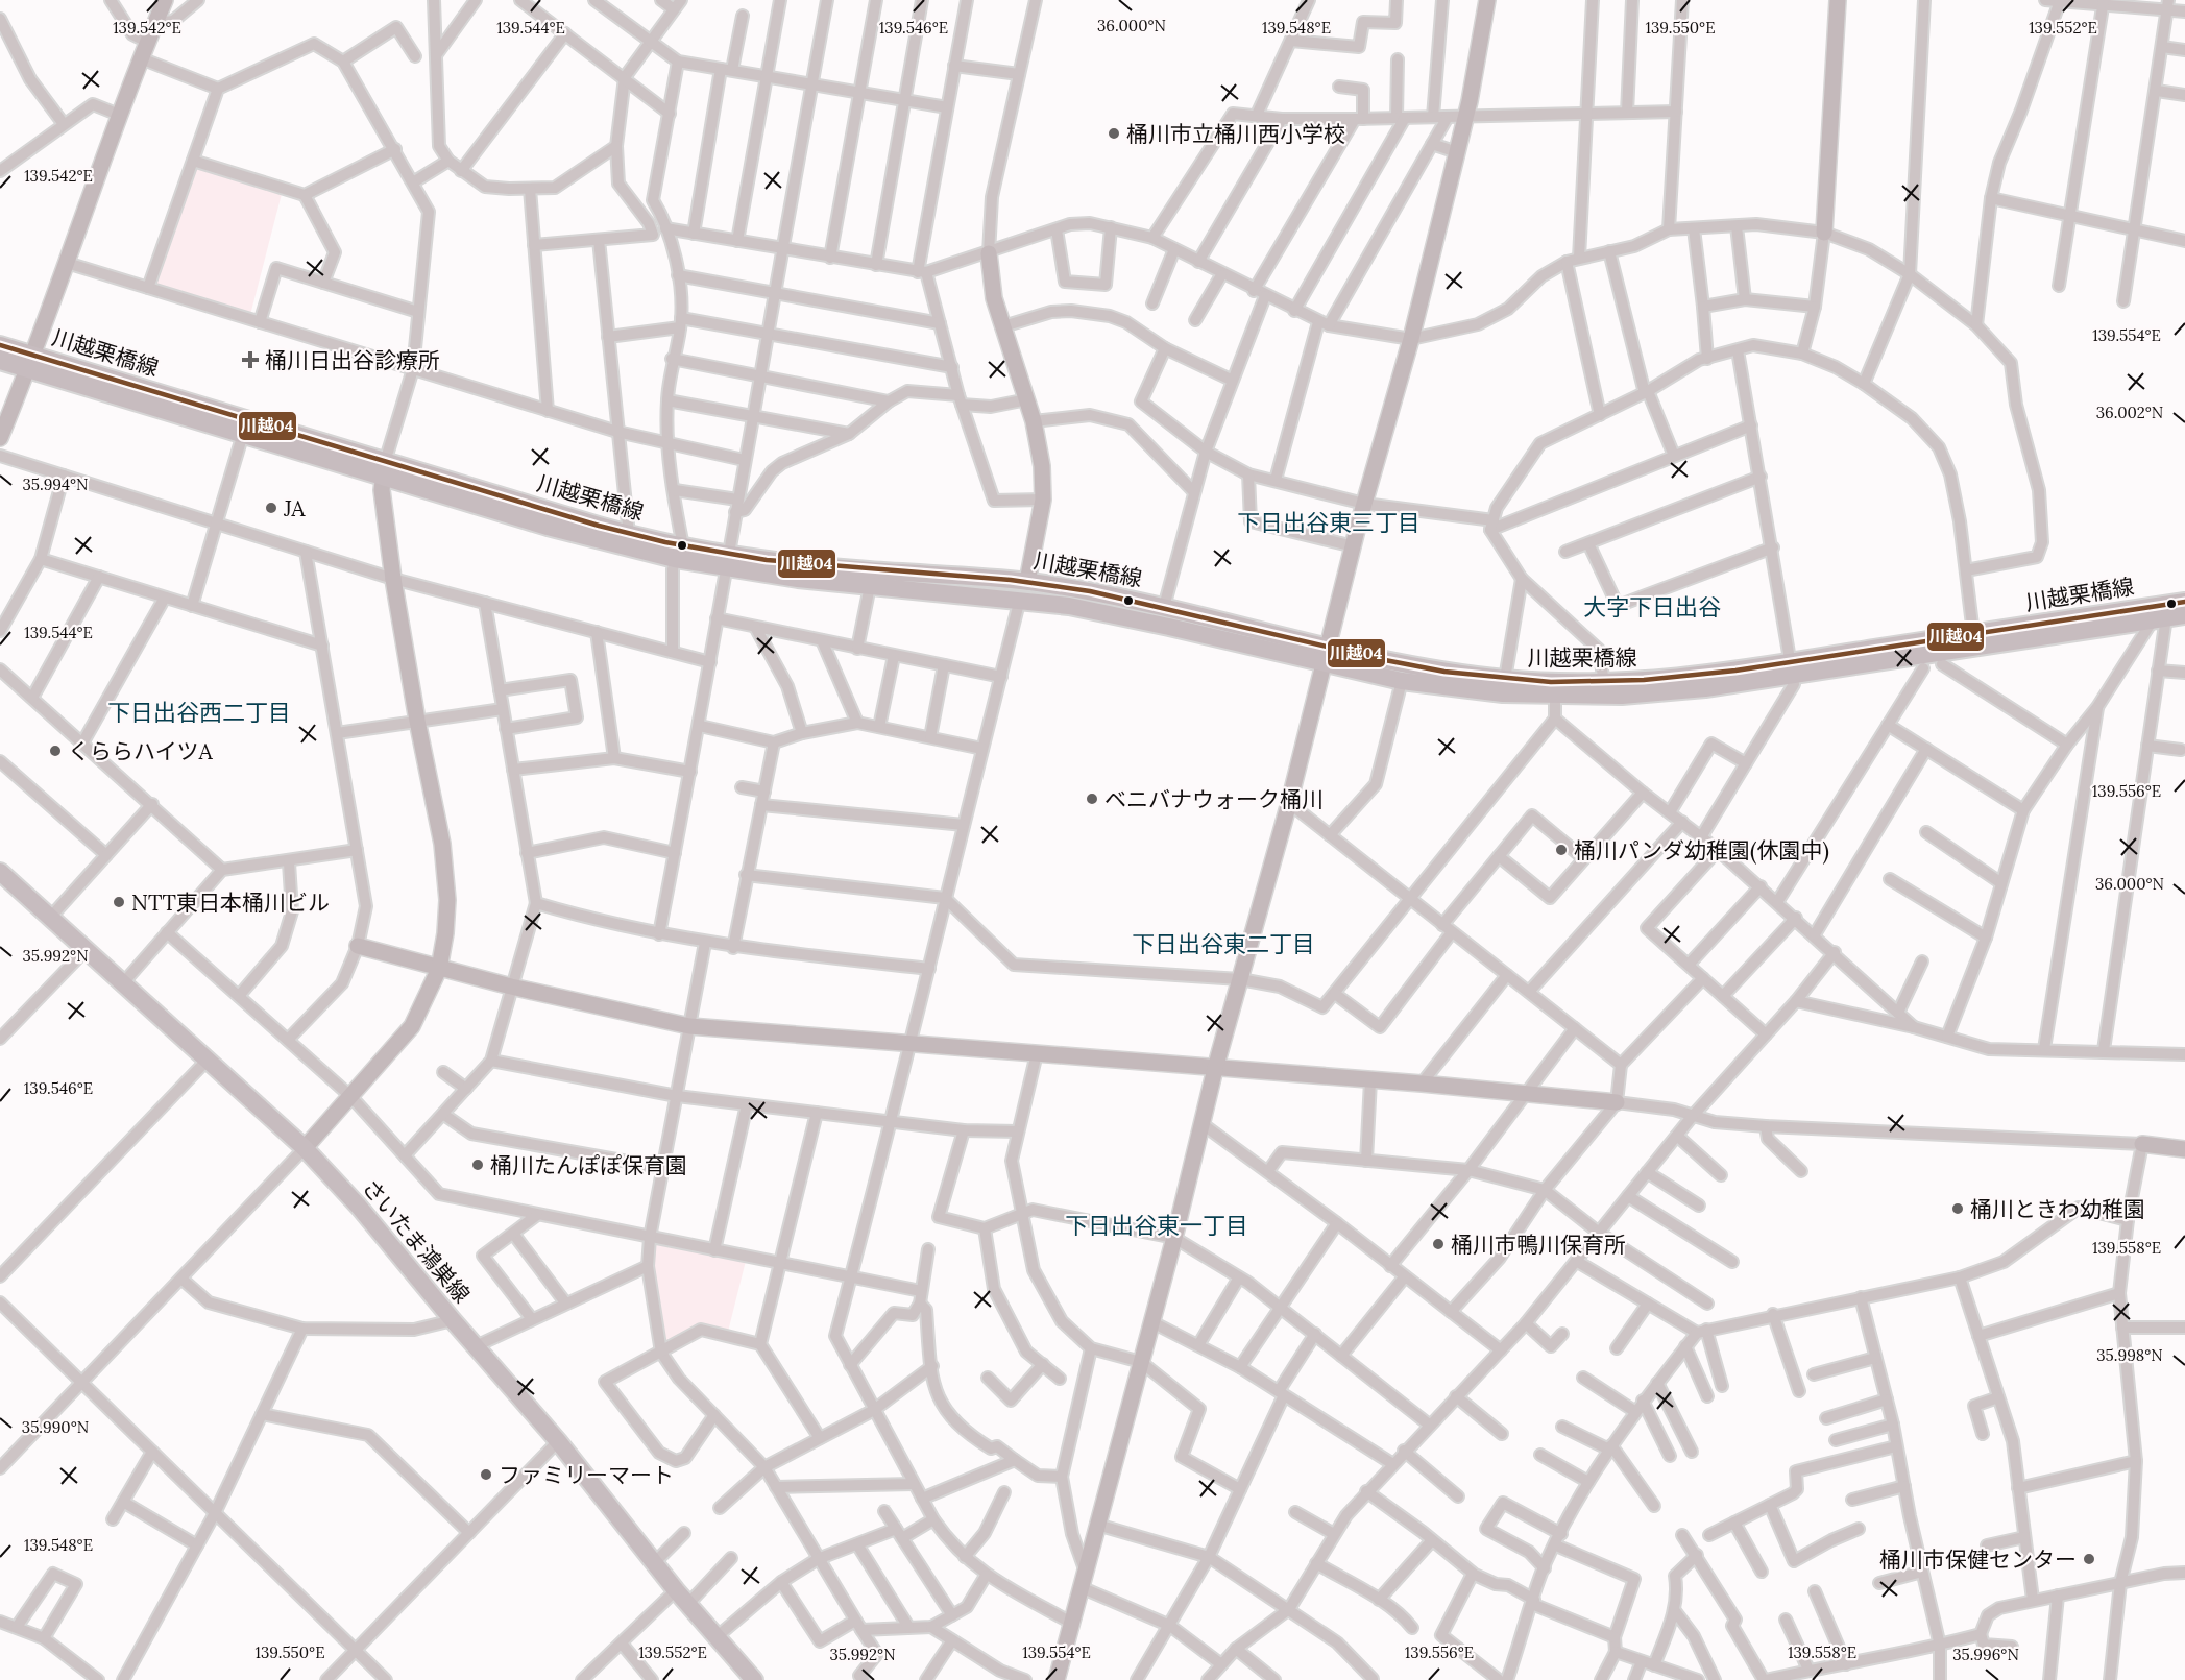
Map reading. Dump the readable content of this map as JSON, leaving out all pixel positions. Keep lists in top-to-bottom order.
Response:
{
  "streets": {
    "main road": ["川越栗橋線", "さいたま鴻巣線"]
  },
  "districts": [
    "下日出谷東三丁目",
    "大字下日出谷",
    "下日出谷西二丁目",
    "下日出谷東二丁目",
    "下日出谷東一丁目"
  ],
  "places": {
    "other": [
      "桶川市立桶川西小学校",
      "JA",
      "くららハイツA",
      "ベニバナウォーク桶川",
      "桶川パンダ幼稚園(休園中)",
      "NTT東日本桶川ビル",
      "桶川たんぽぽ保育園",
      "桶川ときわ幼稚園",
      "桶川市鴨川保育所",
      "ファミリーマート",
      "桶川市保健センター"
    ],
    "health": ["桶川日出谷診療所"]
  },
  "lines": ["transit line 川越04"],
  "coordinates": [
    "36.000°N",
    "139.542°E",
    "139.544°E",
    "139.546°E",
    "139.548°E",
    "139.550°E",
    "139.552°E",
    "139.554°E",
    "36.002°N",
    "35.994°N",
    "139.556°E",
    "35.992°N",
    "139.558°E",
    "35.998°N",
    "35.990°N",
    "35.996°N"
  ]
}
